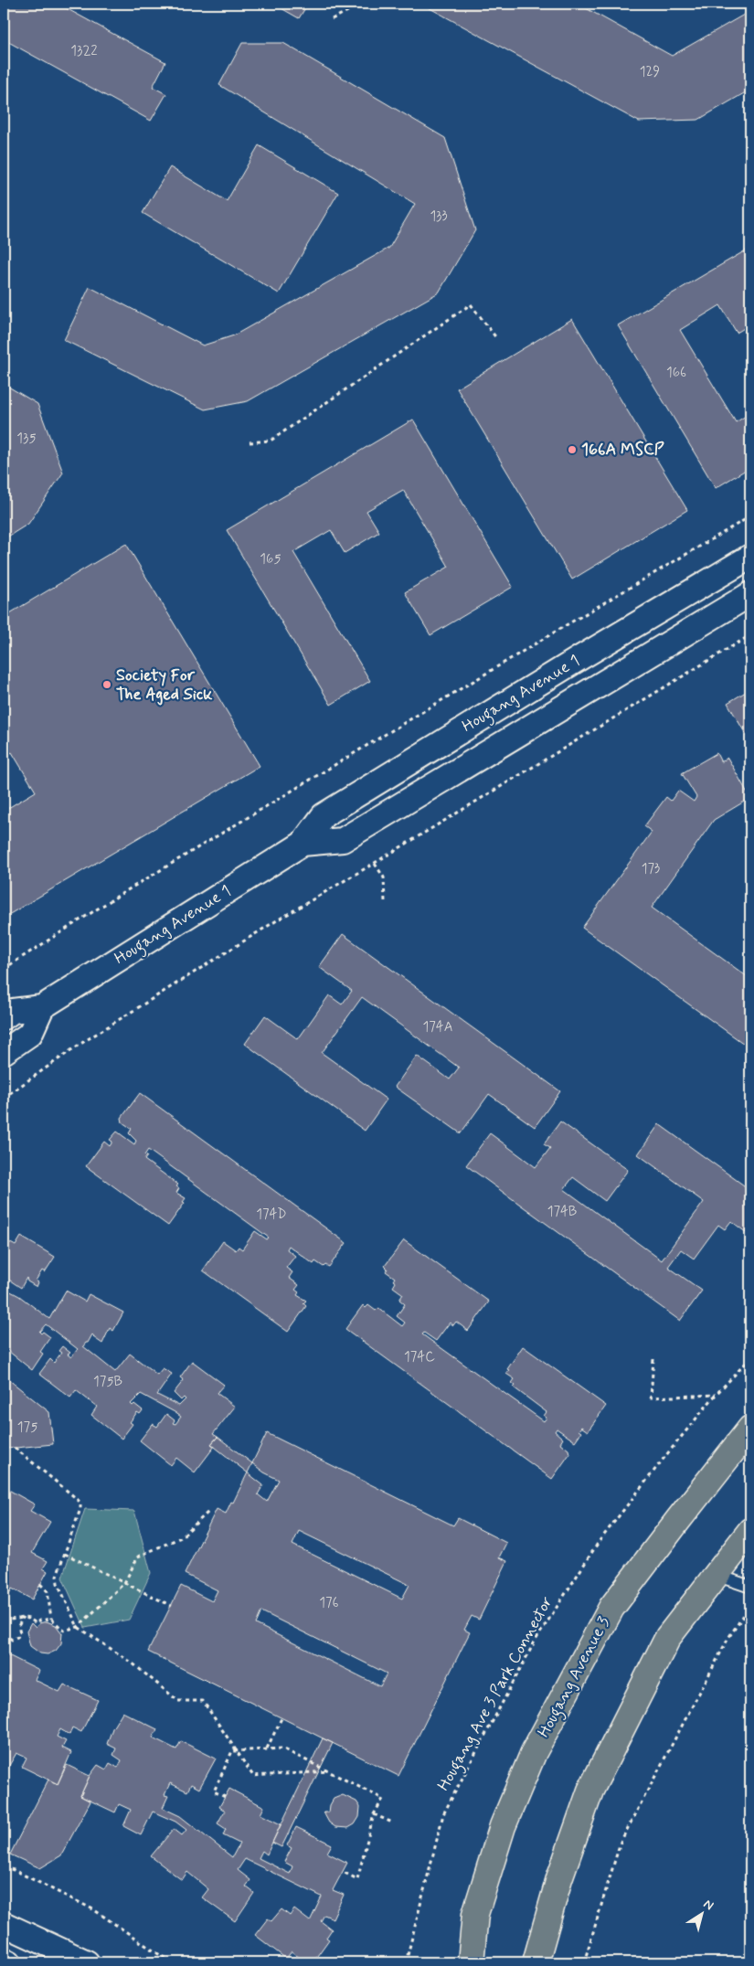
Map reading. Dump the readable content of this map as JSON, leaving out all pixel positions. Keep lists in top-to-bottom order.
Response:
{
  "streets": {
    "highway": ["Hougang Avenue 3"],
    "street": ["Hougang Avenue 1"],
    "path": ["Hougang Ave 3 Park Connector"]
  },
  "places": ["166A MSCP", "Society For The Aged Sick"],
  "house_numbers": [
    "1322",
    "129",
    "133",
    "166",
    "135",
    "165",
    "173",
    "174A",
    "174B",
    "174D",
    "174C",
    "175B",
    "175",
    "176"
  ],
  "north": "top right"
}
